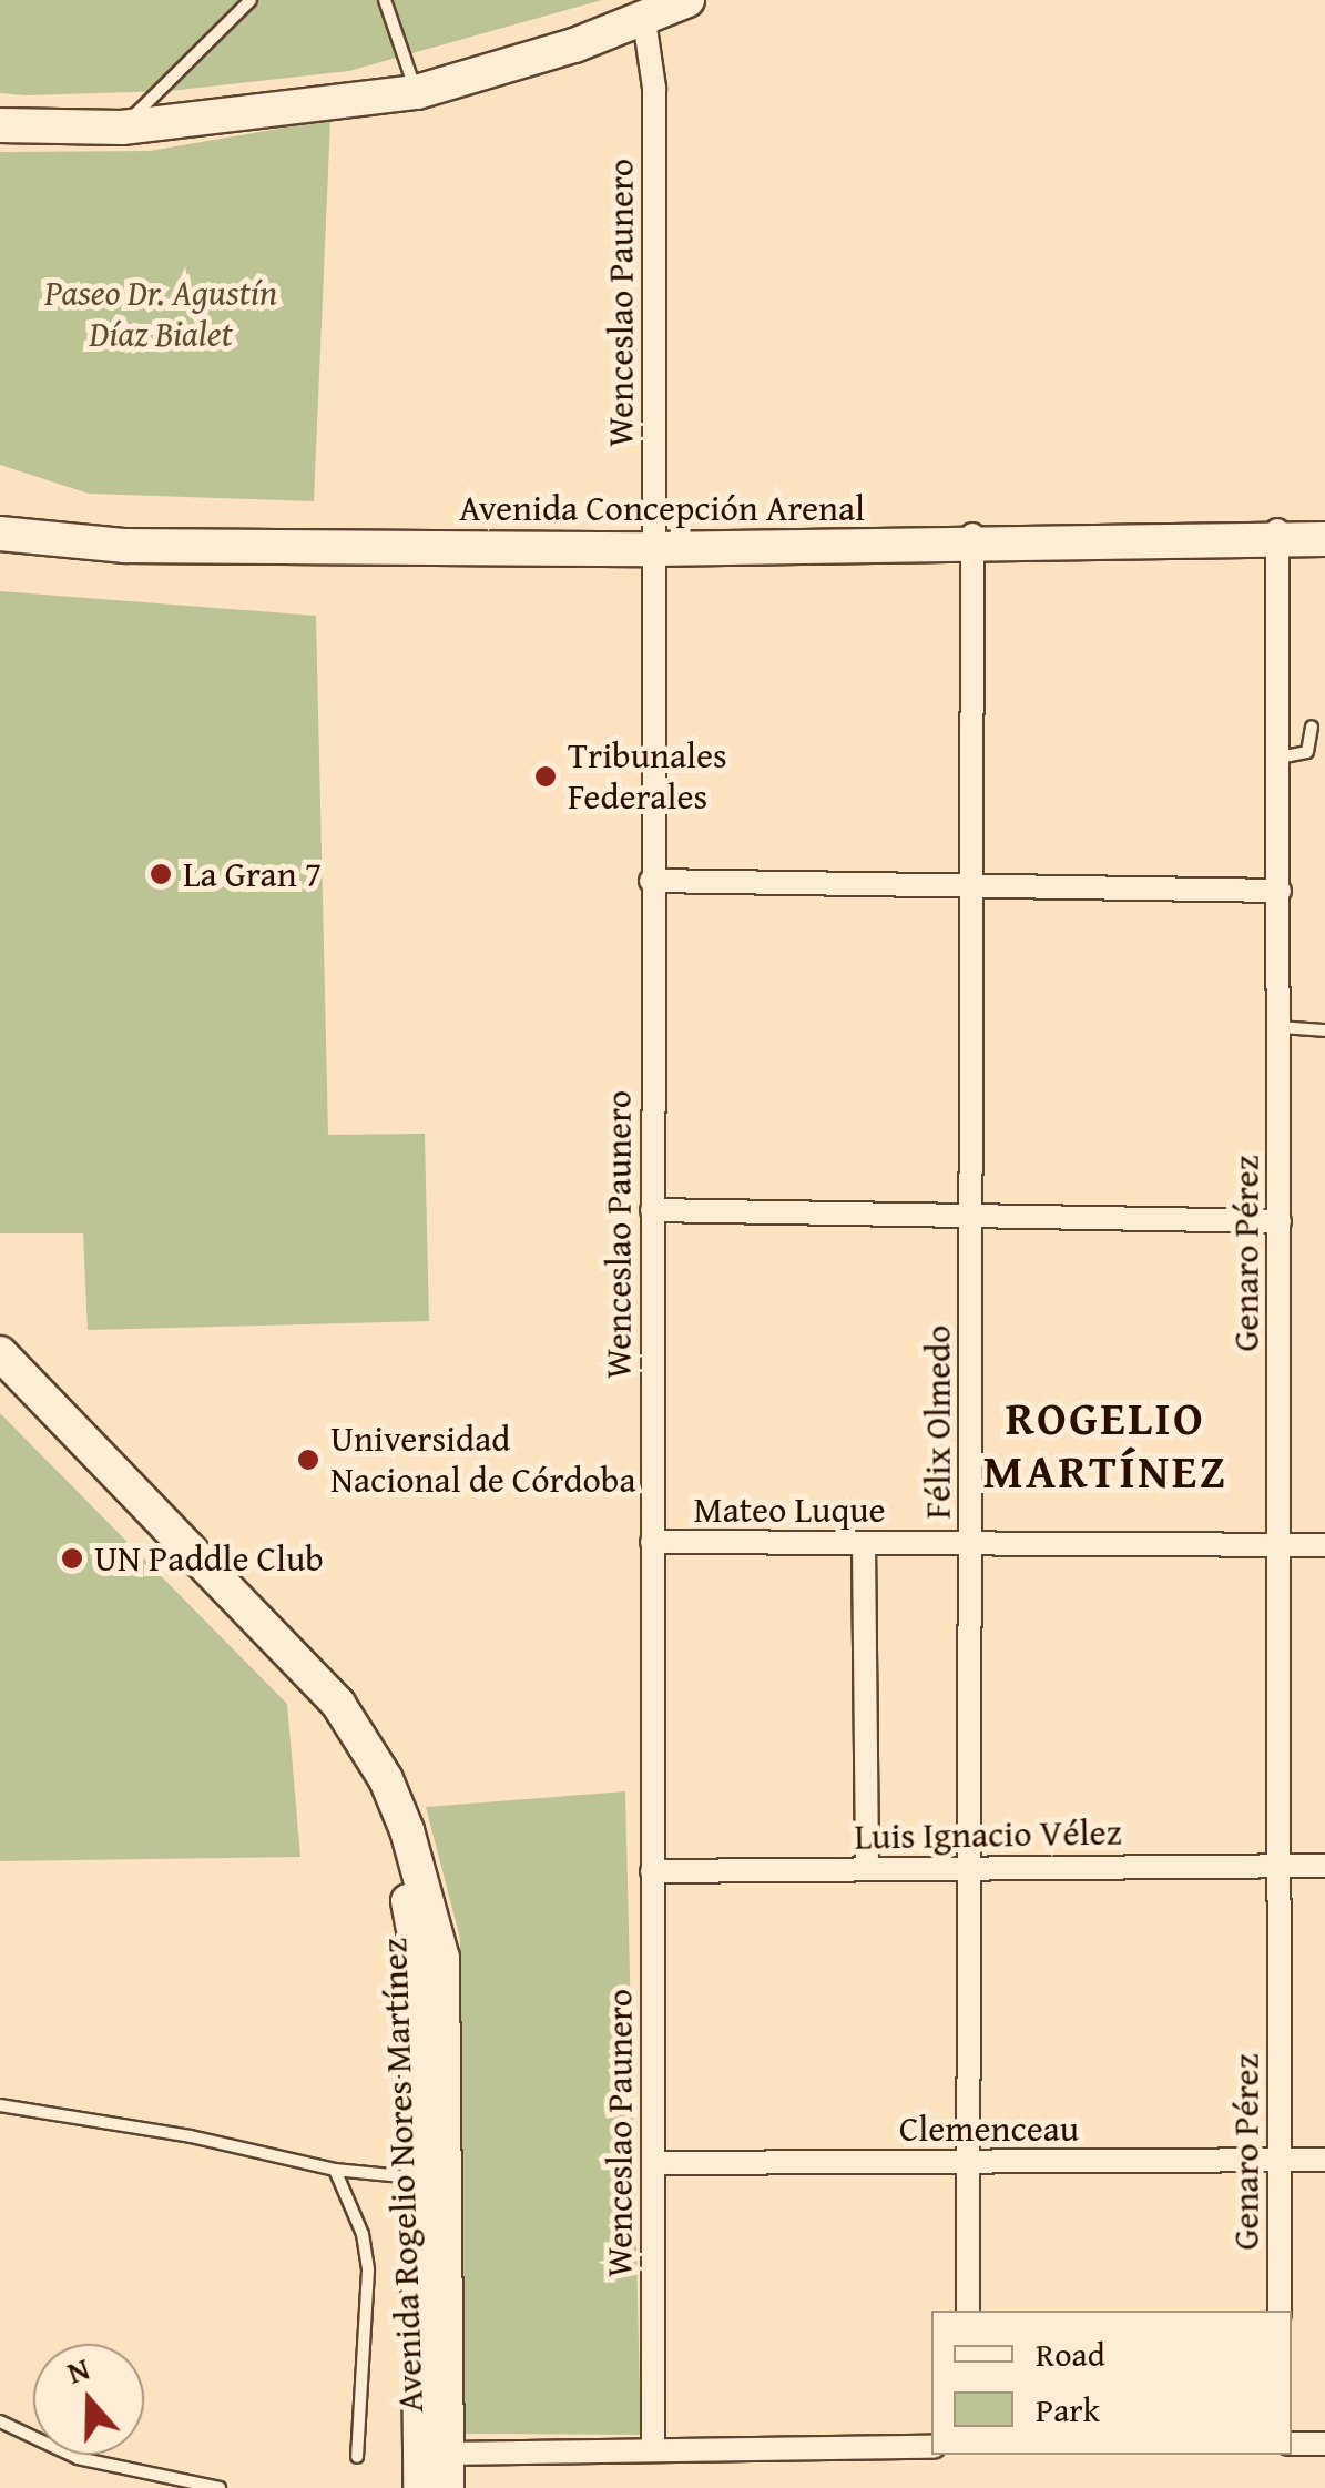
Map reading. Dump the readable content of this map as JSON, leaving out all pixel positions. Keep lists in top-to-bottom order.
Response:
{
  "streets": {
    "main road": ["Avenida Concepción Arenal", "Avenida Rogelio Nores Martínez"],
    "street": [
      "Wenceslao Paunero",
      "Genaro Pérez",
      "Félix Olmedo",
      "Mateo Luque",
      "Luis Ignacio Vélez",
      "Clemenceau"
    ]
  },
  "crossings": [
    ["Wenceslao Paunero", "Avenida Concepción Arenal"],
    ["Wenceslao Paunero", "Mateo Luque"],
    ["Wenceslao Paunero", "Luis Ignacio Vélez"],
    ["Wenceslao Paunero", "Clemenceau"],
    ["Avenida Concepción Arenal", "Genaro Pérez"],
    ["Avenida Concepción Arenal", "Félix Olmedo"],
    ["Genaro Pérez", "Mateo Luque"],
    ["Genaro Pérez", "Luis Ignacio Vélez"],
    ["Genaro Pérez", "Clemenceau"],
    ["Félix Olmedo", "Mateo Luque"],
    ["Félix Olmedo", "Luis Ignacio Vélez"],
    ["Félix Olmedo", "Clemenceau"]
  ],
  "districts": ["ROGELIO MARTÍNEZ"],
  "parks": ["Paseo Dr. Agustín Díaz Bialet"],
  "places": [
    "Tribunales Federales",
    "La Gran 7",
    "Universidad Nacional de Córdoba",
    "UN Paddle Club"
  ],
  "legend": ["Road", "Park"],
  "north": "top"
}
